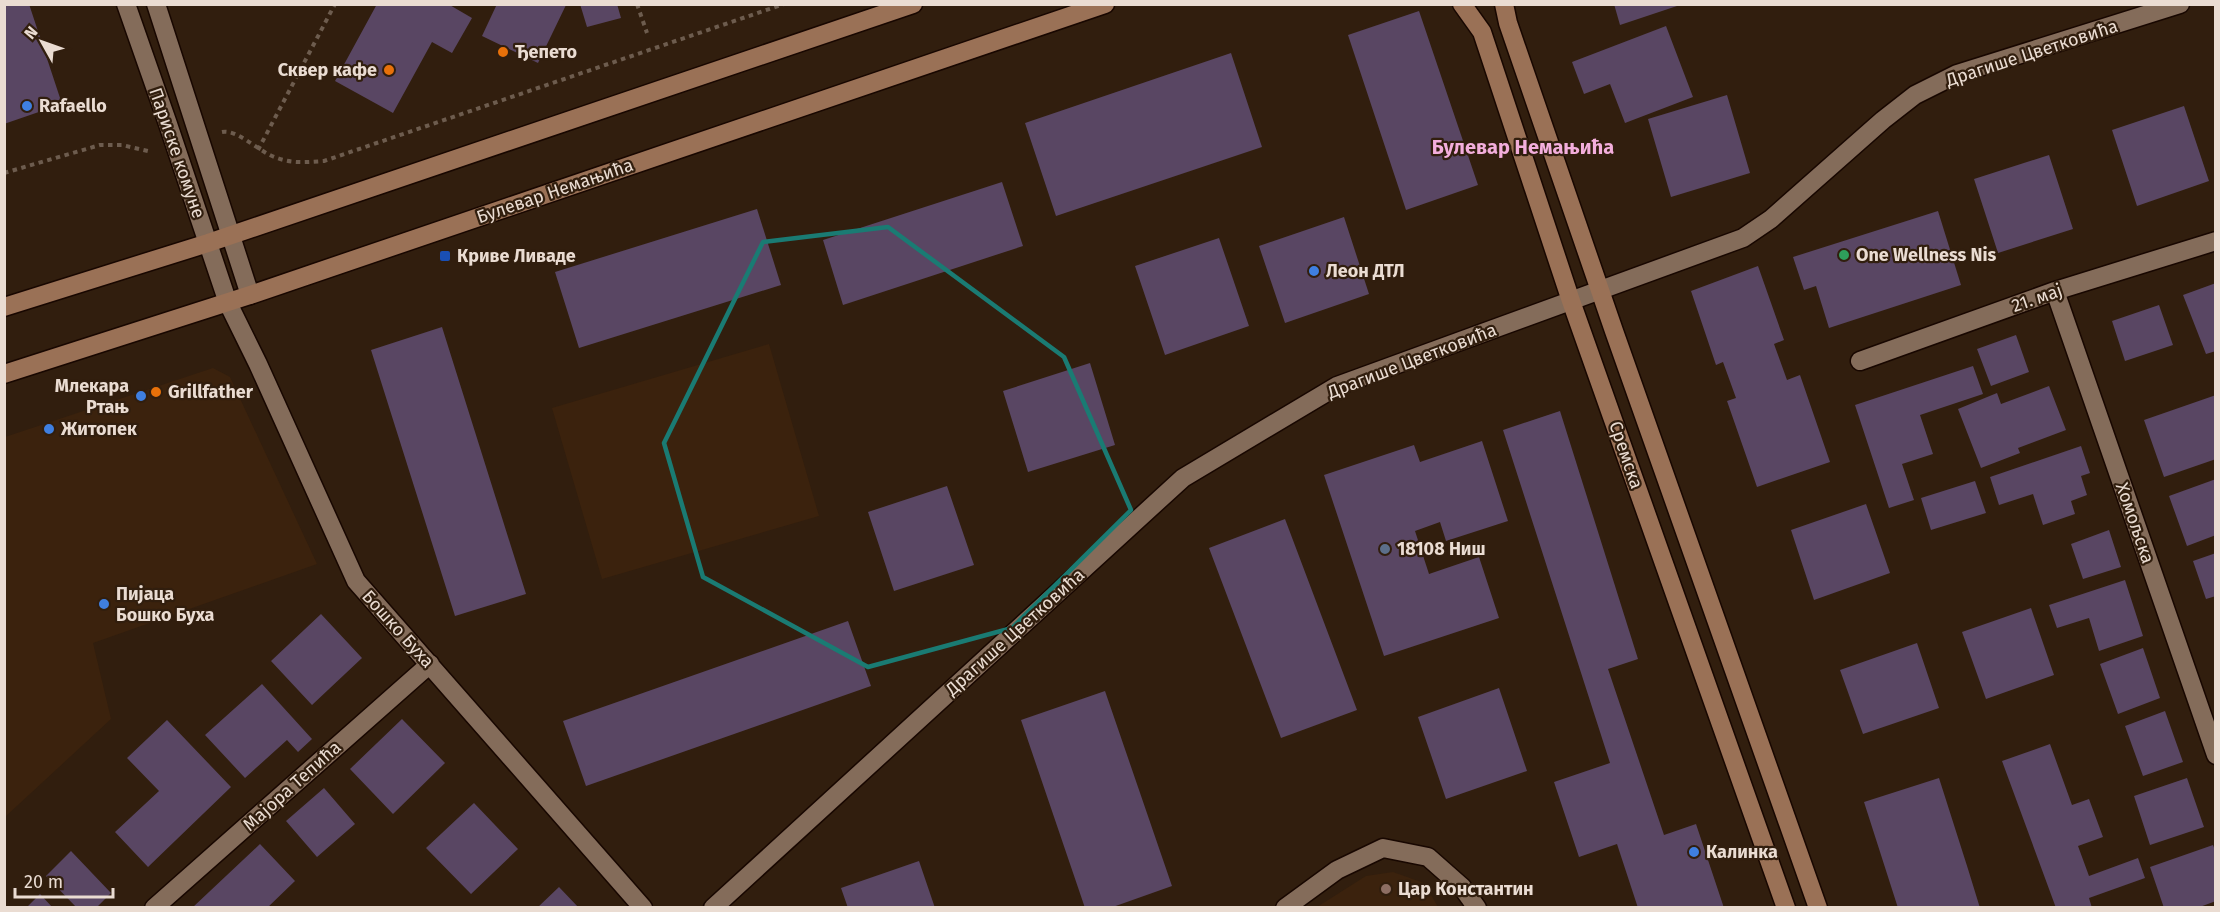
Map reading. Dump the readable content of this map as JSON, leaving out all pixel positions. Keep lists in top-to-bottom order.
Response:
{
  "streets": {
    "street": [
      "Драгише Цветковића",
      "Париске комуне",
      "Булевар Немањића",
      "21. мај",
      "Сремска",
      "Хомољска",
      "Бошко Буха",
      "Мајора Тепића"
    ]
  },
  "crossings": [
    ["Драгише Цветковића", "Сремска"],
    ["Париске комуне", "Булевар Немањића"],
    ["Париске комуне", "Бошко Буха"],
    ["Булевар Немањића", "Бошко Буха"],
    ["21. мај", "Хомољска"],
    ["Бошко Буха", "Мајора Тепића"]
  ],
  "districts": ["Булевар Немањића"],
  "places": {
    "other": [
      "Ђепето",
      "Сквер кафе",
      "Rafaello",
      "One Wellness Nis",
      "Леон ДТЛ",
      "Grillfather",
      "Млекара Ртањ",
      "Житопек",
      "18108 Ниш",
      "Пијаца Бошко Буха",
      "Калинка",
      "Цар Константин"
    ],
    "transit": ["Криве Ливаде"]
  },
  "scale_bar": "20 m",
  "north": "top left"
}
